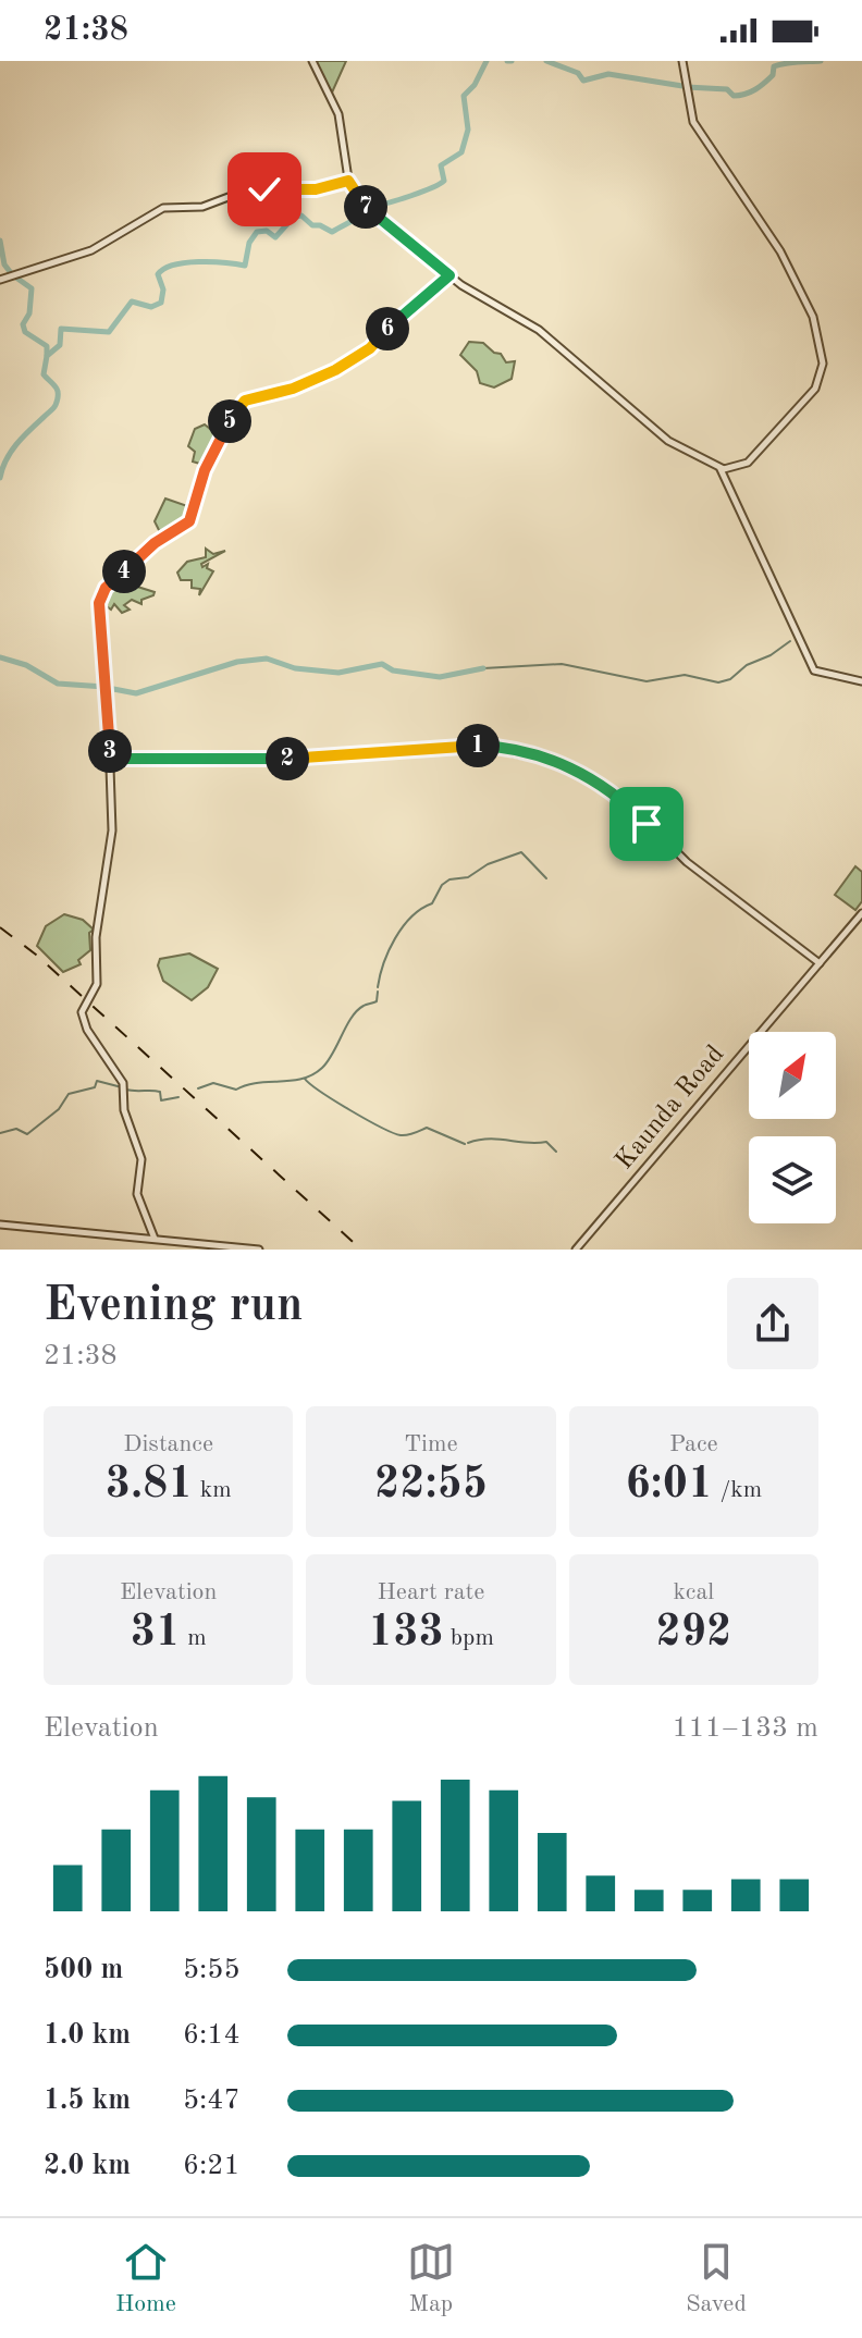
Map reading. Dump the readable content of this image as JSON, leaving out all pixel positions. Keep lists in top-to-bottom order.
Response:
{
  "streets": {
    "street": ["Kaunda Road"]
  },
  "north": "top right",
  "page": {
    "status": "21:38",
    "pins": [
      "7",
      "6",
      "5",
      "4",
      "1",
      "3",
      "2"
    ],
    "heading": ["Evening run", "21:38"],
    "stats": [
      ["Distance", "3.81 km"],
      ["Time", "22:55"],
      ["Pace", "6:01 /km"],
      ["Elevation", "31 m"],
      ["Heart rate", "133 bpm"],
      ["kcal", "292"]
    ],
    "chart": ["Elevation", "111–133 m"],
    "list": [
      {
        "name": "500 m",
        "note": "5:55"
      },
      {
        "name": "1.0 km",
        "note": "6:14"
      },
      {
        "name": "1.5 km",
        "note": "5:47"
      },
      {
        "name": "2.0 km",
        "note": "6:21"
      }
    ],
    "tabs": ["Home", "Map", "Saved"]
  }
}
